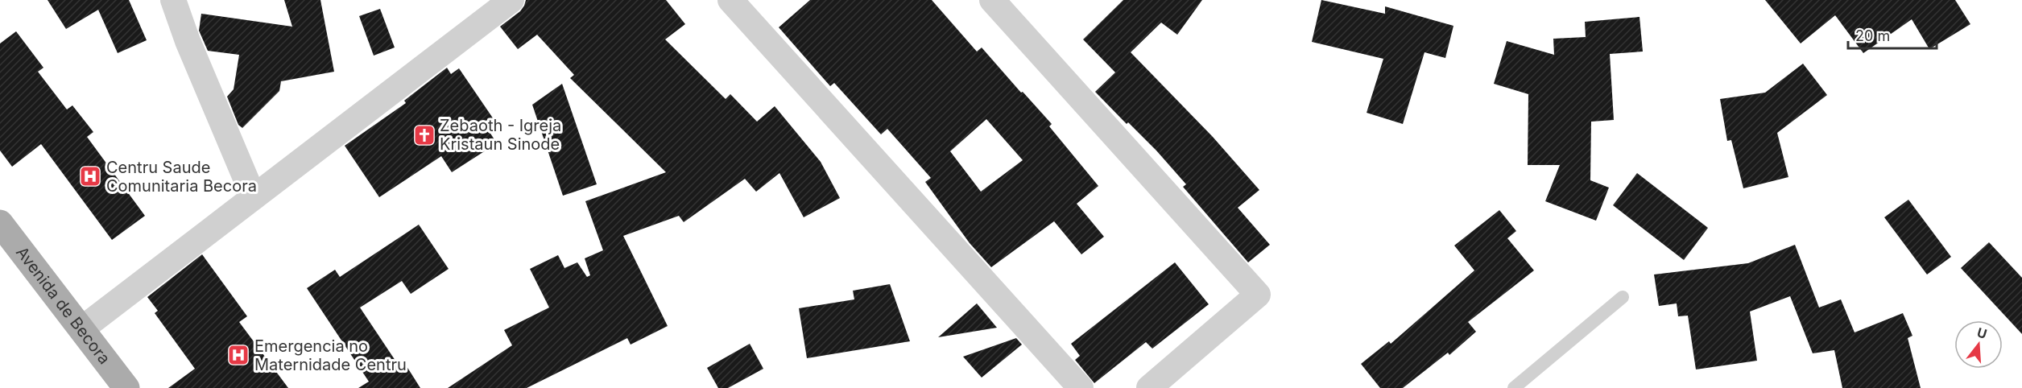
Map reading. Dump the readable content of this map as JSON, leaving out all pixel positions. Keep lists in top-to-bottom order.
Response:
{
  "streets": {
    "main road": ["Avenida de Becora"]
  },
  "places": {
    "church": ["Zebaoth - Igreja Kristaun Sinode"],
    "hospital": ["Centru Saude Comunitaria Becora", "Emergencia no Maternidade Centru"]
  },
  "scale_bar": "20 m",
  "north": "top"
}
